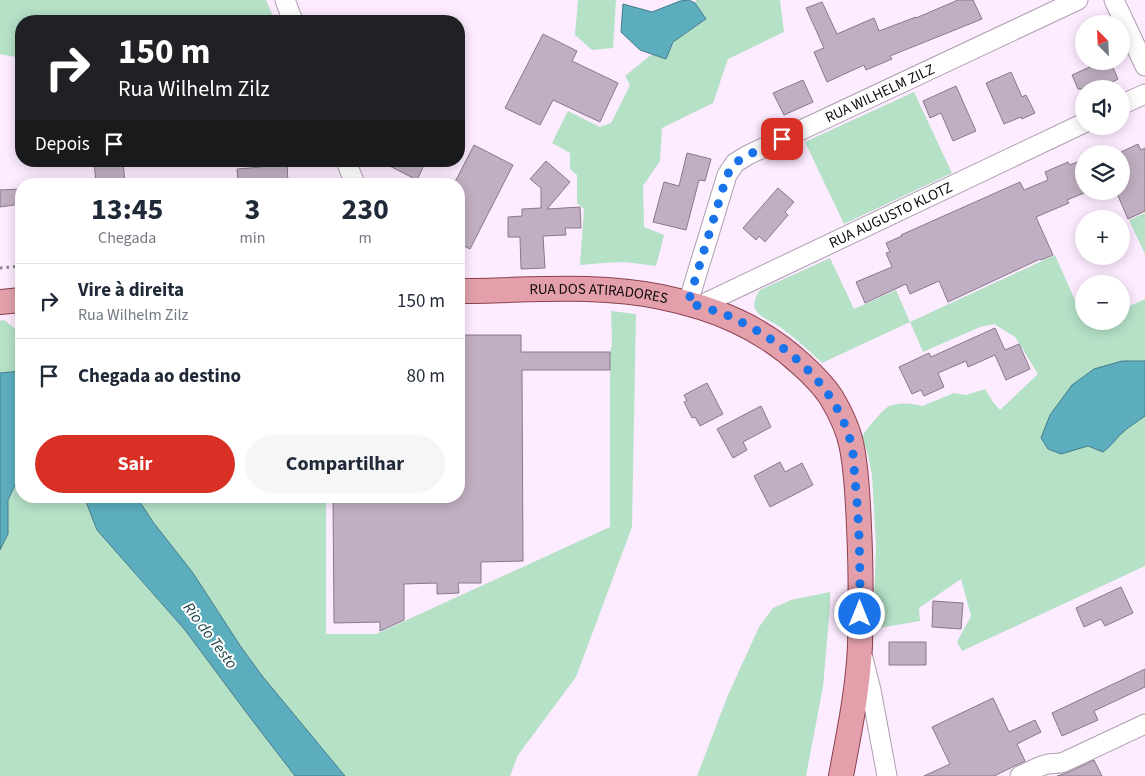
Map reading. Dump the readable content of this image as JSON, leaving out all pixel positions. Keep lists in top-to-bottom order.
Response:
{
  "streets": {
    "main road": ["RUA DOS ATIRADORES"],
    "street": ["RUA WILHELM ZILZ", "RUA AUGUSTO KLOTZ"]
  },
  "crossings": [
    ["RUA WILHELM ZILZ", "RUA AUGUSTO KLOTZ"],
    ["RUA WILHELM ZILZ", "RUA DOS ATIRADORES"],
    ["RUA AUGUSTO KLOTZ", "RUA DOS ATIRADORES"]
  ],
  "water": ["Rio do Testo"],
  "north": "top left",
  "page": {
    "map_buttons": ["+", "−"],
    "turn": ["150 m", "Rua Wilhelm Zilz"],
    "then": "Depois",
    "eta": [
      "13:45",
      "Chegada",
      "3",
      "min",
      "230",
      "m"
    ],
    "list": [
      {
        "name": "Vire à direita",
        "note": "Rua Wilhelm Zilz",
        "value": "150 m"
      },
      {
        "name": "Chegada ao destino",
        "value": "80 m"
      }
    ],
    "buttons": ["Sair", "Compartilhar"]
  }
}
